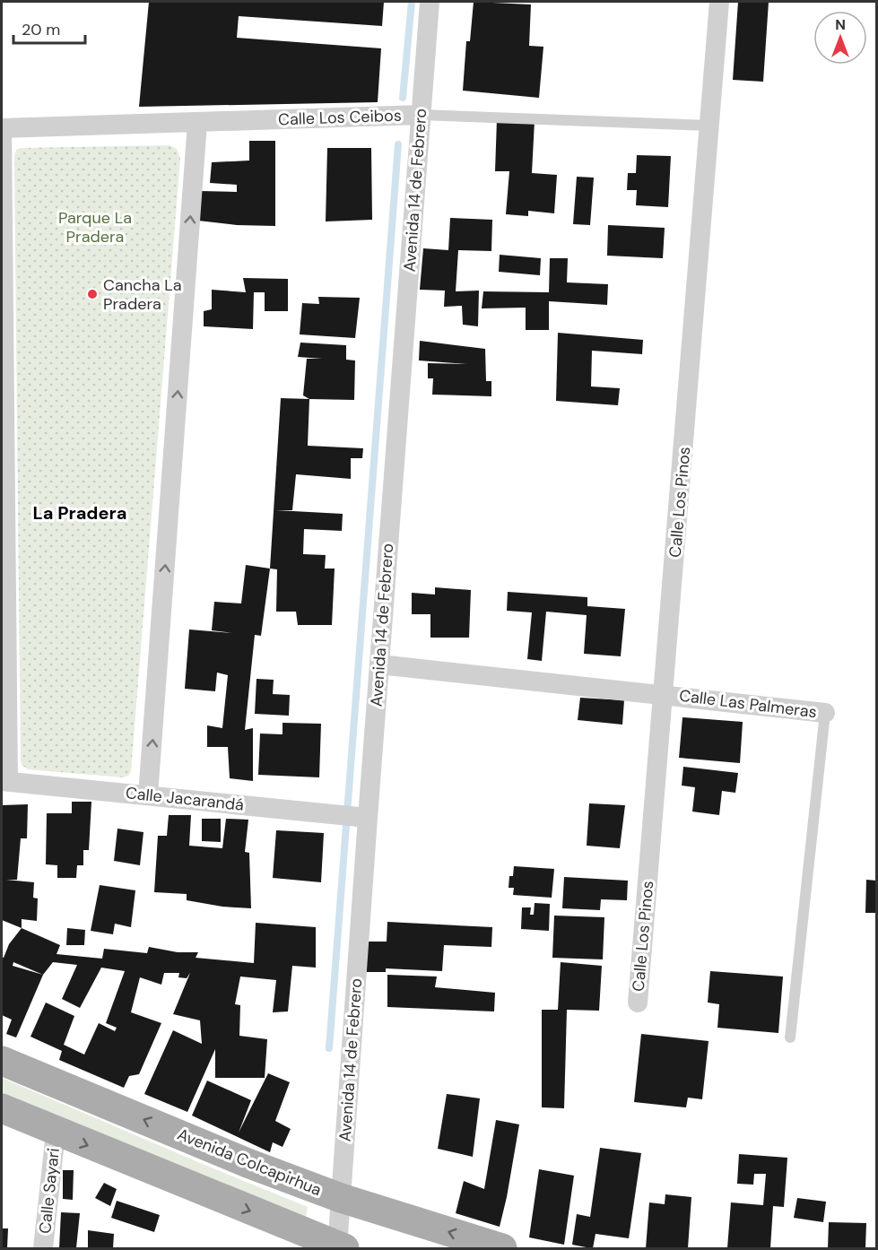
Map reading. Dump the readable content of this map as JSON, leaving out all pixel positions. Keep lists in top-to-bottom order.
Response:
{
  "streets": {
    "main road": ["Avenida Colcapirhua"],
    "street": [
      "Calle Los Ceibos",
      "Avenida 14 de Febrero",
      "Calle Los Pinos",
      "Calle Las Palmeras",
      "Calle Jacarandá",
      "Calle Sayari"
    ]
  },
  "crossings": [
    ["Calle Los Ceibos", "Avenida 14 de Febrero"],
    ["Calle Los Ceibos", "Calle Los Pinos"],
    ["Avenida 14 de Febrero", "Calle Las Palmeras"],
    ["Avenida 14 de Febrero", "Calle Jacarandá"],
    ["Avenida 14 de Febrero", "Avenida Colcapirhua"],
    ["Calle Los Pinos", "Calle Las Palmeras"]
  ],
  "districts": ["La Pradera"],
  "parks": ["Parque La Pradera"],
  "places": ["Cancha La Pradera"],
  "scale_bar": "20 m",
  "north": "top"
}
